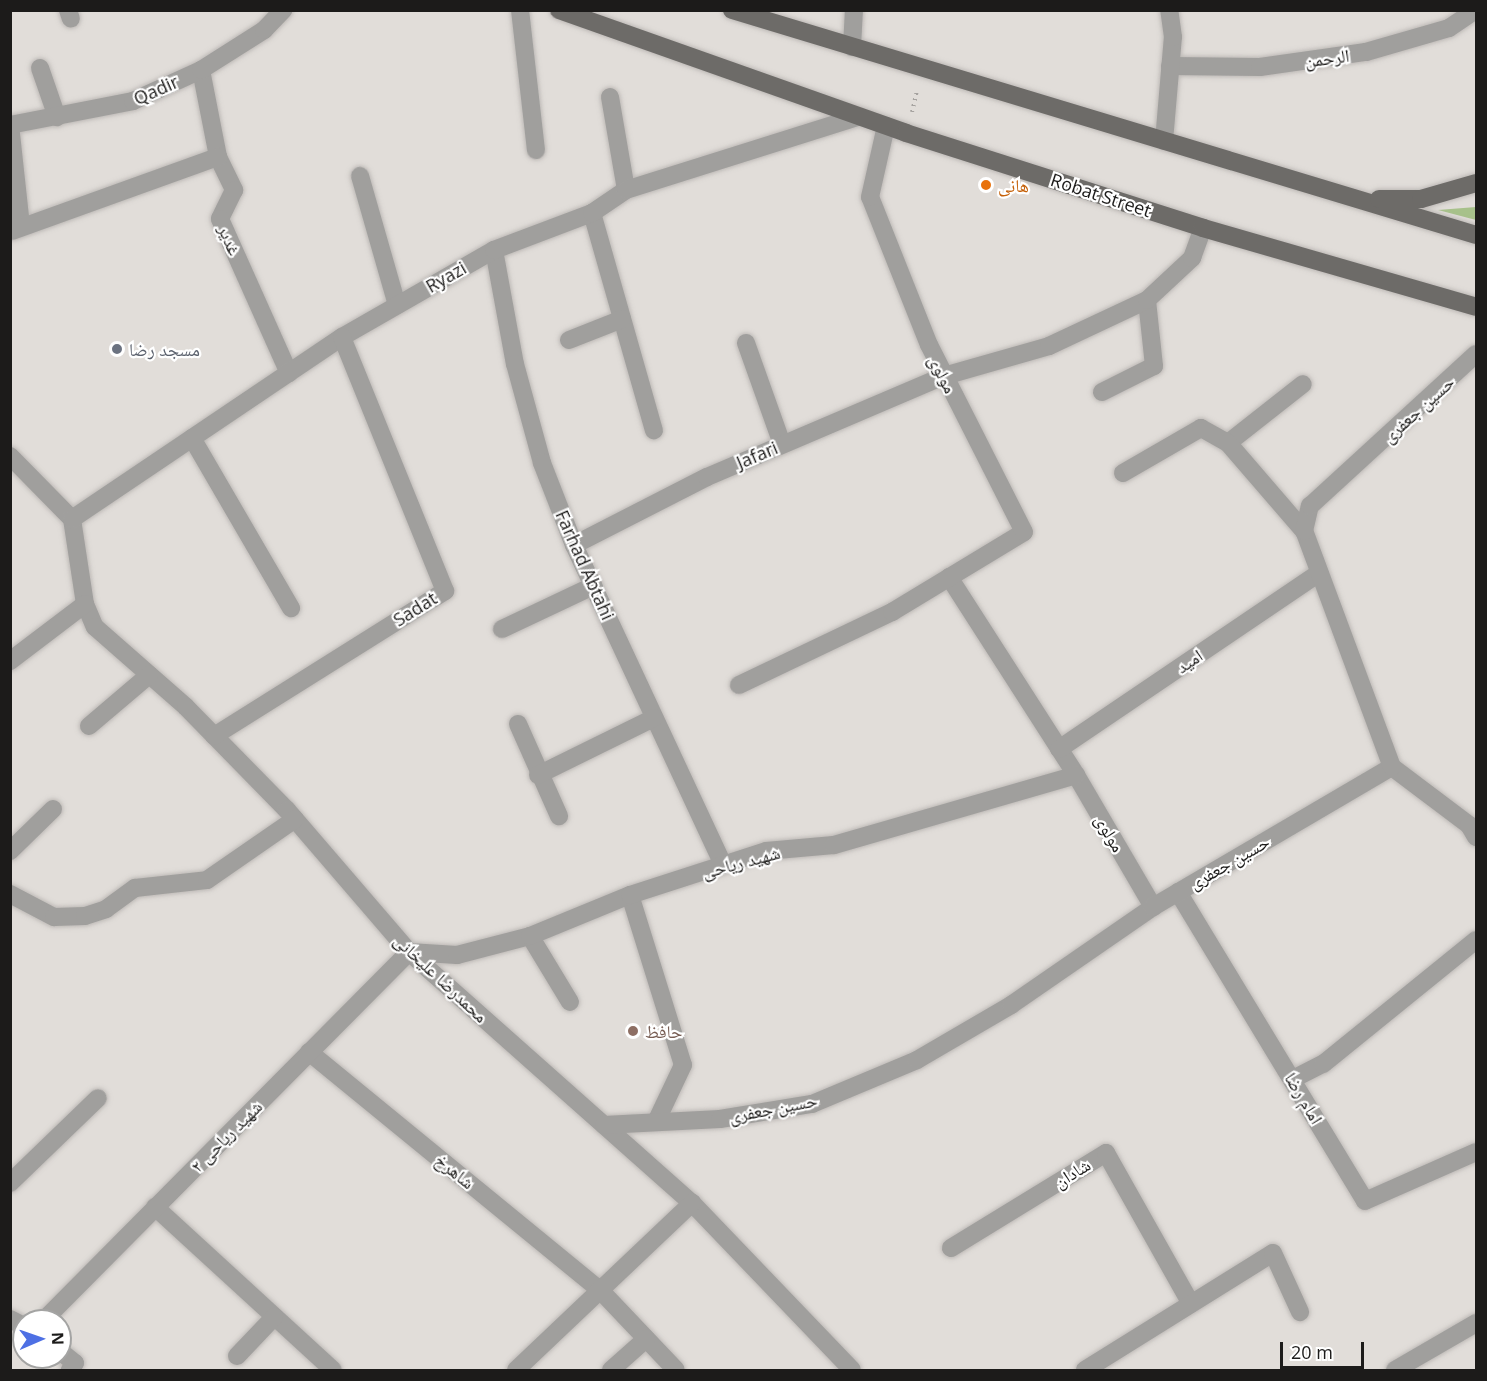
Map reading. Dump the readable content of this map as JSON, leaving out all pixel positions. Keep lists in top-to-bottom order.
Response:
{
  "streets": {
    "main road": ["Robat Street"],
    "street": [
      "الرحمن",
      "Qadir",
      "غدیر",
      "Ryazi",
      "مولوی",
      "حسین جعفری",
      "Jafari",
      "Farhad Abtahi",
      "Sadat",
      "امید",
      "شهید ریاحی",
      "محمدرضا علیخانی",
      "امام رضا",
      "شهید ریاحی ۲",
      "شاهرخ",
      "شادان"
    ]
  },
  "crossings": [
    ["Qadir", "غدیر"],
    ["Robat Street", "Ryazi"],
    ["Robat Street", "مولوی"],
    ["Robat Street", "Jafari"],
    ["غدیر", "Ryazi"],
    ["Ryazi", "Farhad Abtahi"],
    ["Ryazi", "Sadat"],
    ["Ryazi", "محمدرضا علیخانی"],
    ["مولوی", "حسین جعفری"],
    ["مولوی", "Jafari"],
    ["مولوی", "امید"],
    ["مولوی", "شهید ریاحی"],
    ["حسین جعفری", "محمدرضا علیخانی"],
    ["حسین جعفری", "امام رضا"],
    ["Jafari", "Farhad Abtahi"],
    ["Farhad Abtahi", "شهید ریاحی"],
    ["Sadat", "محمدرضا علیخانی"],
    ["شهید ریاحی", "محمدرضا علیخانی"],
    ["شهید ریاحی", "شهید ریاحی ۲"],
    ["محمدرضا علیخانی", "شهید ریاحی ۲"],
    ["شهید ریاحی ۲", "شاهرخ"]
  ],
  "places": ["هانی", "مسجد رضا", "حافظ"],
  "scale_bar": "20 m",
  "north": "right"
}
